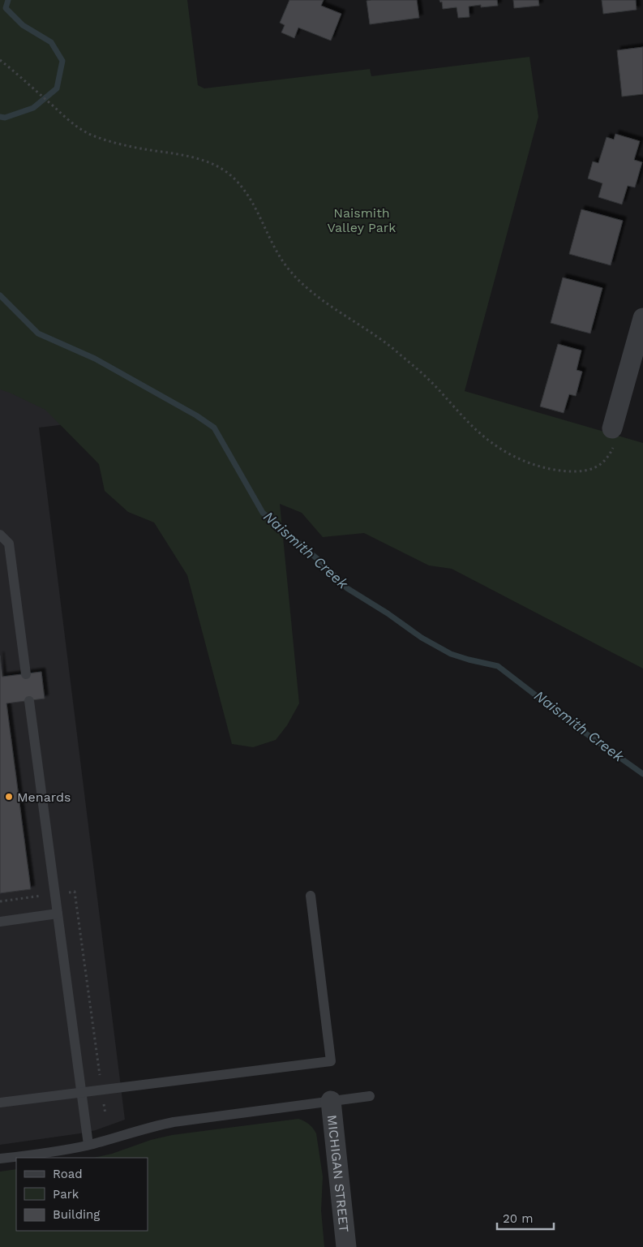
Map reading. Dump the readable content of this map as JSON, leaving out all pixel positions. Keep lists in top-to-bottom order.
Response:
{
  "streets": {
    "street": ["MICHIGAN STREET"]
  },
  "water": ["Naismith Creek"],
  "parks": ["Naismith Valley Park"],
  "places": ["Menards"],
  "legend": ["Road", "Park", "Building"],
  "scale_bar": "20 m"
}
